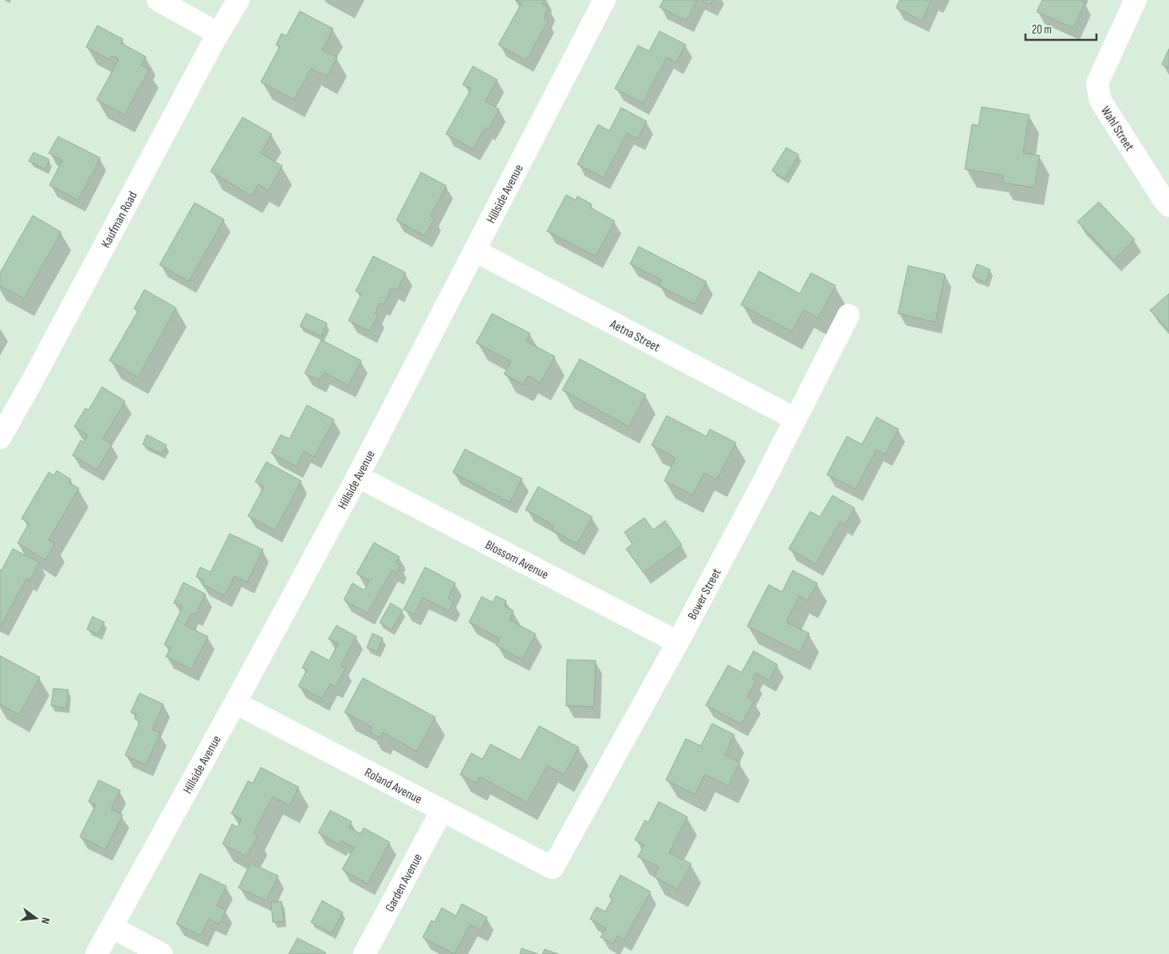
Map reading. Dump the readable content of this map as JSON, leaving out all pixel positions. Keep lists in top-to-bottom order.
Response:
{
  "streets": {
    "street": [
      "Wahl Street",
      "Hillside Avenue",
      "Kaufman Road",
      "Aetna Street",
      "Blossom Avenue",
      "Bower Street",
      "Roland Avenue",
      "Garden Avenue"
    ]
  },
  "crossings": [
    ["Hillside Avenue", "Aetna Street"],
    ["Hillside Avenue", "Blossom Avenue"],
    ["Hillside Avenue", "Roland Avenue"],
    ["Aetna Street", "Bower Street"],
    ["Blossom Avenue", "Bower Street"],
    ["Bower Street", "Roland Avenue"],
    ["Roland Avenue", "Garden Avenue"]
  ],
  "scale_bar": "20 m",
  "north": "right"
}
